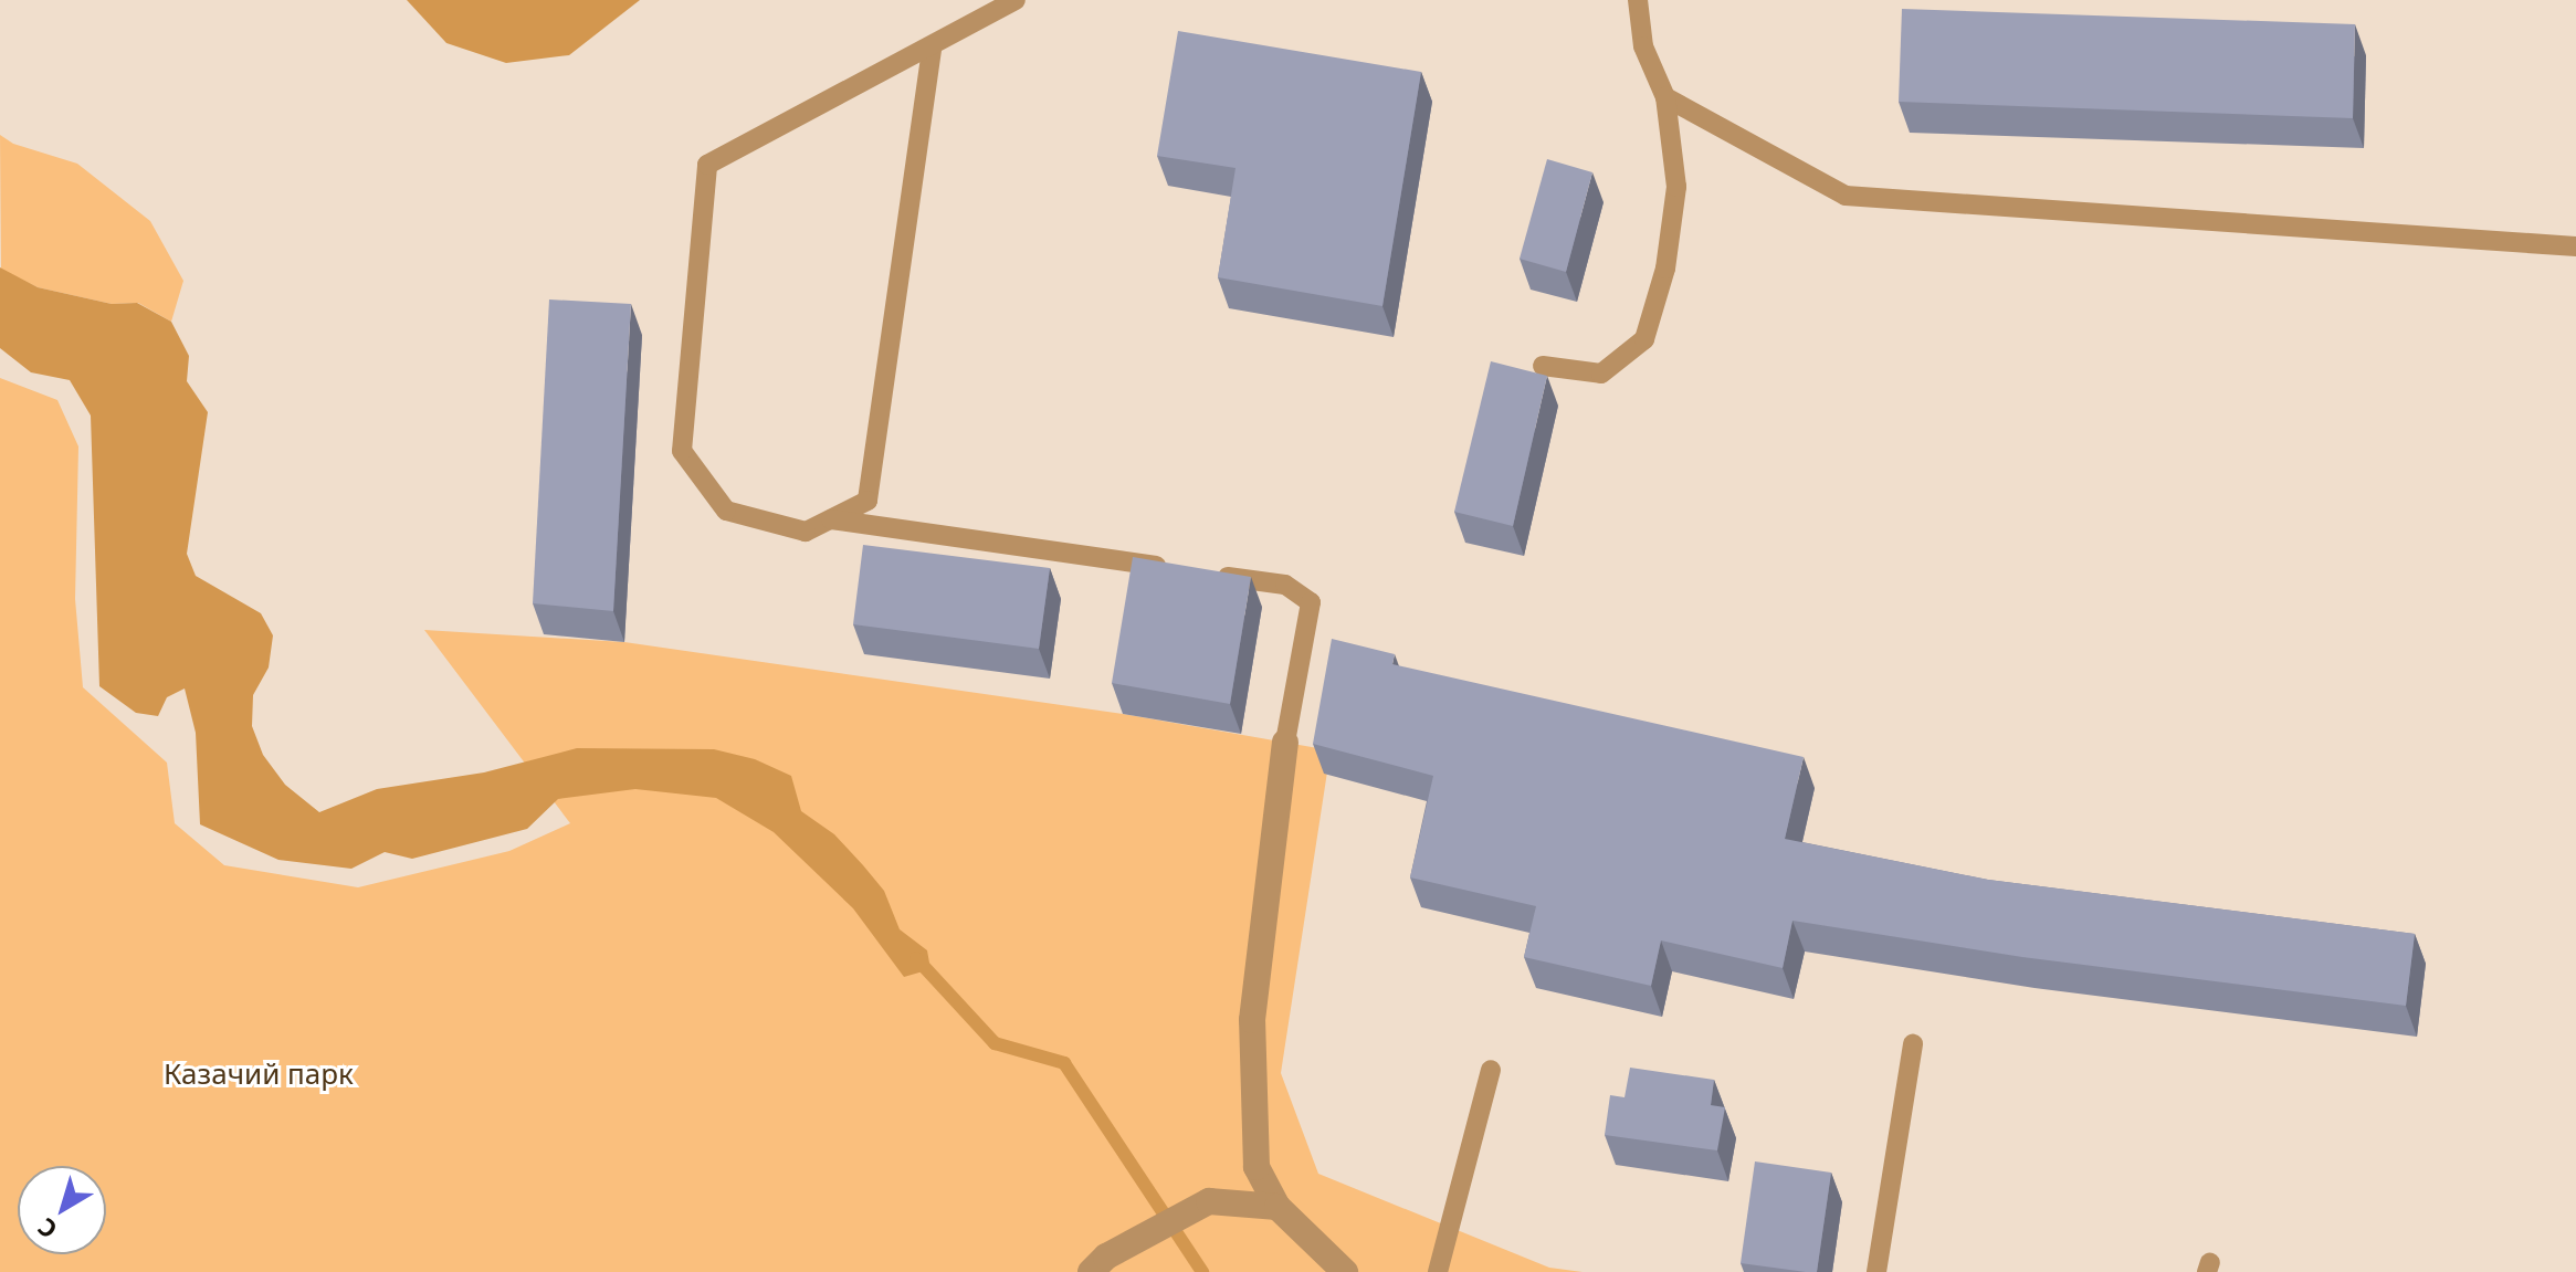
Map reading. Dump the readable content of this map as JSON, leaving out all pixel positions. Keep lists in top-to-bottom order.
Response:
{
  "parks": ["Казачий парк"],
  "north": "bottom left"
}
